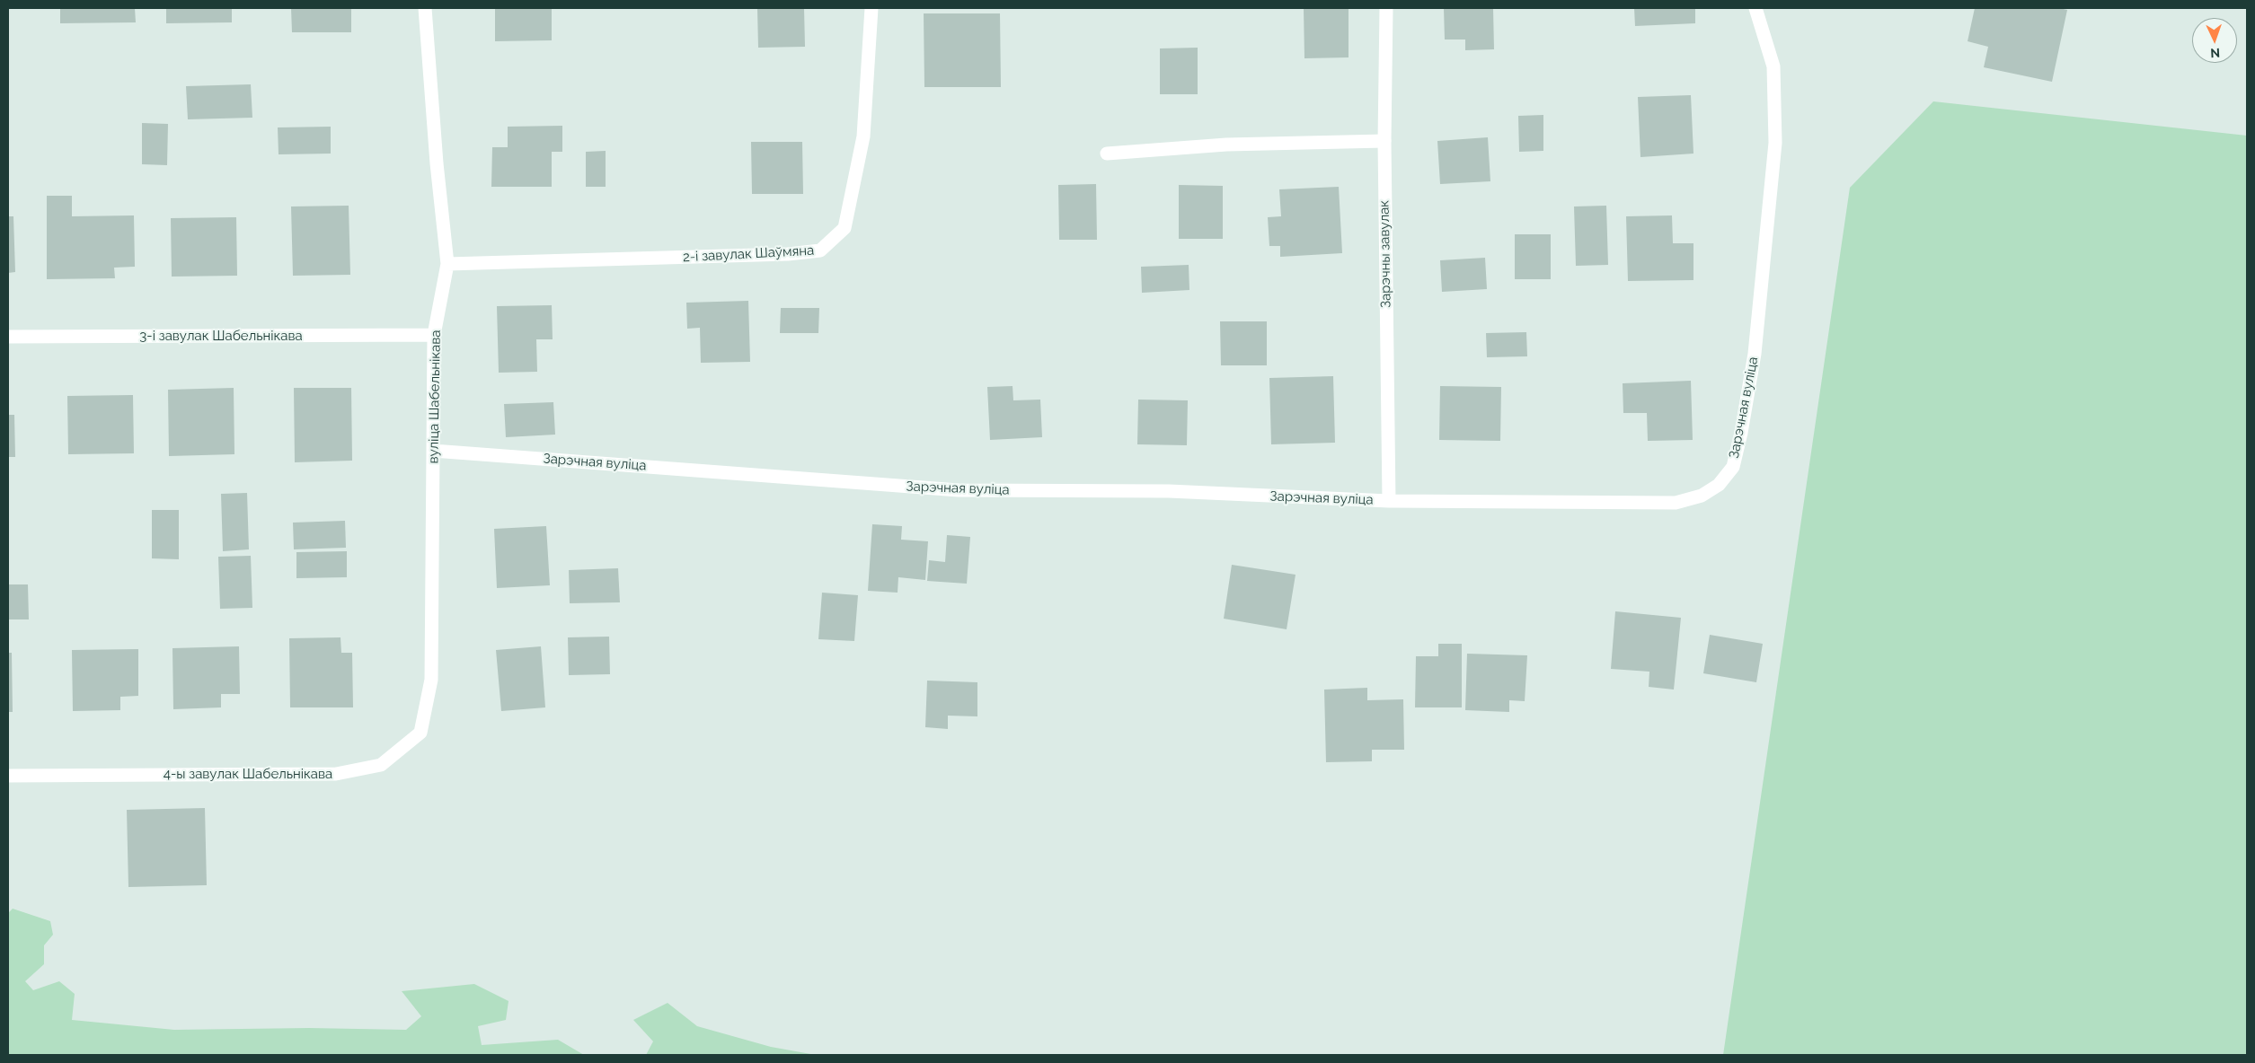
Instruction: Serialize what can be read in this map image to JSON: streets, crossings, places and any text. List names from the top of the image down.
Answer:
{
  "streets": {
    "street": [
      "2-і завулак Шаўмяна",
      "Зарэчны завулак",
      "3-і завулак Шабельнікава",
      "вуліца Шабельнікава",
      "Зарэчная вуліца",
      "4-ы завулак Шабельнікава"
    ]
  },
  "crossings": [
    ["2-і завулак Шаўмяна", "вуліца Шабельнікава"],
    ["Зарэчны завулак", "Зарэчная вуліца"],
    ["3-і завулак Шабельнікава", "вуліца Шабельнікава"],
    ["вуліца Шабельнікава", "Зарэчная вуліца"],
    ["вуліца Шабельнікава", "4-ы завулак Шабельнікава"]
  ],
  "north": "bottom"
}
